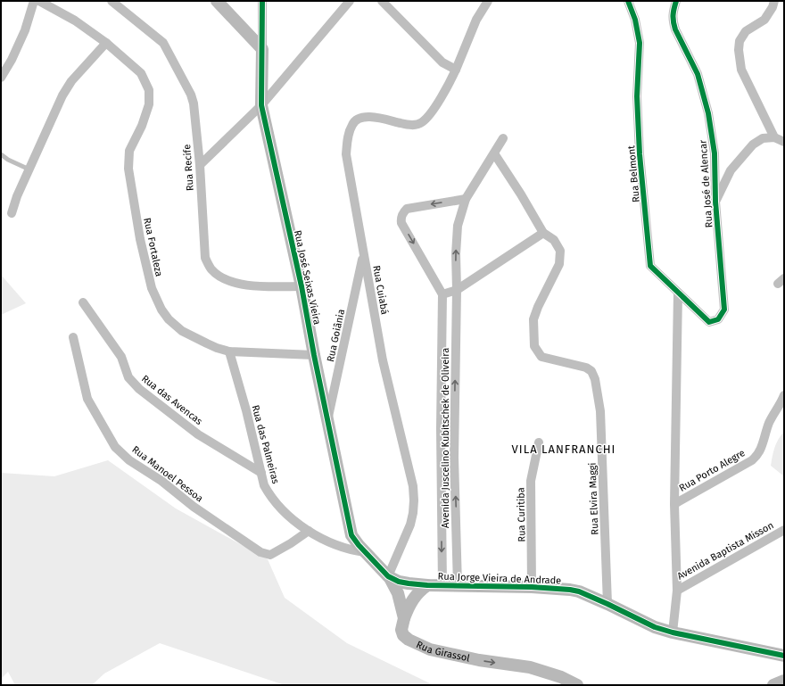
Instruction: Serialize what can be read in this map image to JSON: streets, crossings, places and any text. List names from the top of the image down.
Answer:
{
  "streets": {
    "street": [
      "Rua Recife",
      "Rua Belmont",
      "Rua José de Alencar",
      "Rua Fortaleza",
      "Rua José Seixas Vieira",
      "Rua Cuiabá",
      "Rua Goiânia",
      "Rua das Avencas",
      "Avenida Juscelino Kubitschek de Oliveira",
      "Rua das Palmeiras",
      "Rua Porto Alegre",
      "Rua Manoel Pessoa",
      "Rua Elvira Maggi",
      "Rua Curitiba",
      "Avenida Baptista Misson",
      "Rua Jorge Vieira de Andrade",
      "Rua Girassol"
    ]
  },
  "crossings": [
    ["Rua Recife", "Rua José Seixas Vieira"],
    ["Rua Belmont", "Rua José de Alencar"],
    ["Rua Fortaleza", "Rua José Seixas Vieira"],
    ["Rua Fortaleza", "Rua das Palmeiras"],
    ["Rua José Seixas Vieira", "Rua Goiânia"],
    ["Rua José Seixas Vieira", "Rua das Palmeiras"],
    ["Rua José Seixas Vieira", "Rua Jorge Vieira de Andrade"],
    ["Rua Cuiabá", "Rua Goiânia"],
    ["Rua Cuiabá", "Rua Jorge Vieira de Andrade"],
    ["Rua Cuiabá", "Rua Girassol"],
    ["Rua das Avencas", "Rua das Palmeiras"],
    ["Avenida Juscelino Kubitschek de Oliveira", "Rua Elvira Maggi"],
    ["Avenida Juscelino Kubitschek de Oliveira", "Rua Jorge Vieira de Andrade"],
    ["Rua das Palmeiras", "Rua Manoel Pessoa"],
    ["Rua das Palmeiras", "Rua Jorge Vieira de Andrade"],
    ["Rua Elvira Maggi", "Rua Jorge Vieira de Andrade"],
    ["Rua Curitiba", "Rua Jorge Vieira de Andrade"],
    ["Rua Jorge Vieira de Andrade", "Rua Girassol"]
  ],
  "one_way": ["Rua Girassol"],
  "districts": ["VILA LANFRANCHI"]
}
